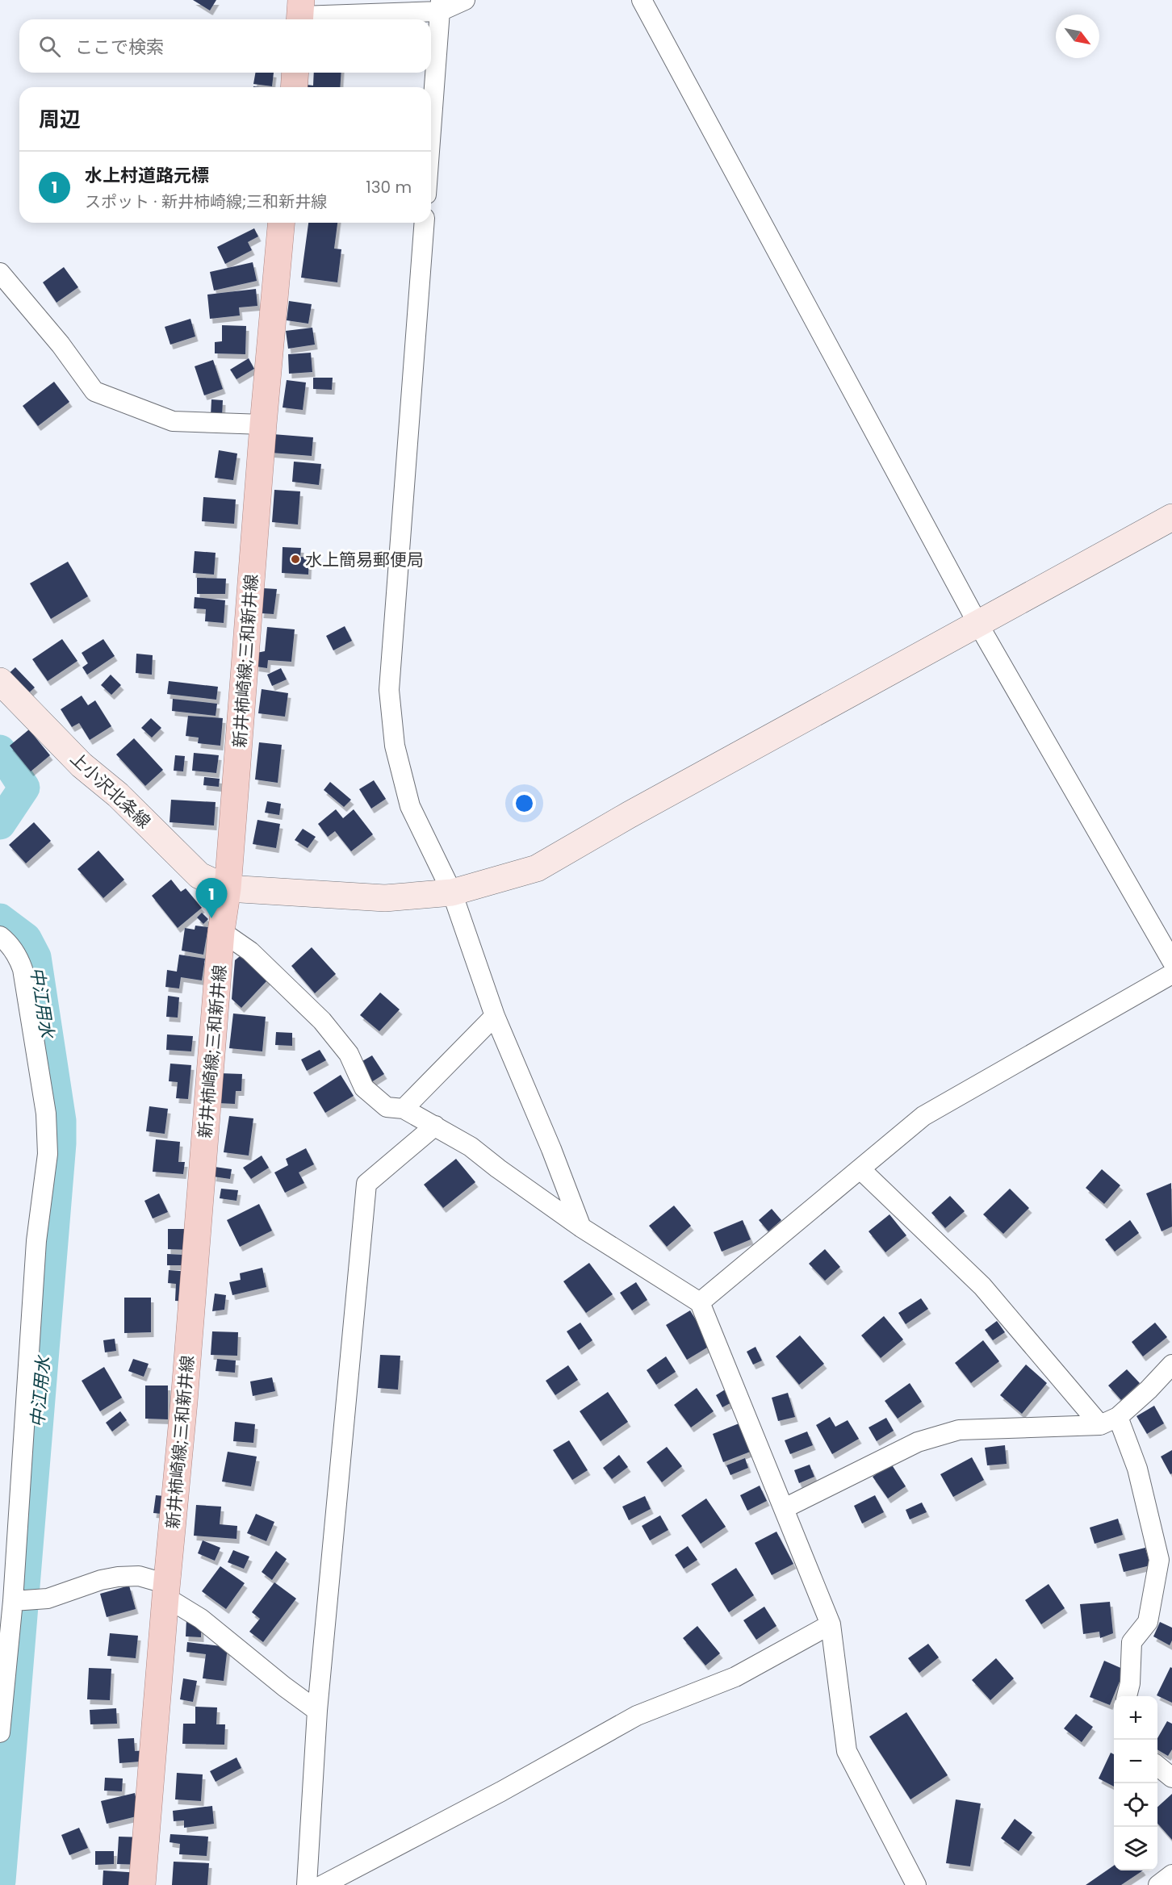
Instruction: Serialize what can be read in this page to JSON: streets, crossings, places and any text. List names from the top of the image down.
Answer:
{
  "streets": {
    "main road": ["新井柿崎線;三和新井線"],
    "street": ["上小沢北条線"]
  },
  "crossings": [
    ["新井柿崎線;三和新井線", "上小沢北条線"]
  ],
  "water": ["中江用水"],
  "places": ["水上簡易郵便局"],
  "north": "bottom right",
  "page": {
    "search": "ここで検索",
    "heading": "周辺",
    "list": [
      {
        "mark": "1",
        "name": "水上村道路元標",
        "note": "スポット · 新井柿崎線;三和新井線",
        "value": "130 m"
      }
    ],
    "pins": "1",
    "map_buttons": ["+", "−"]
  }
}
